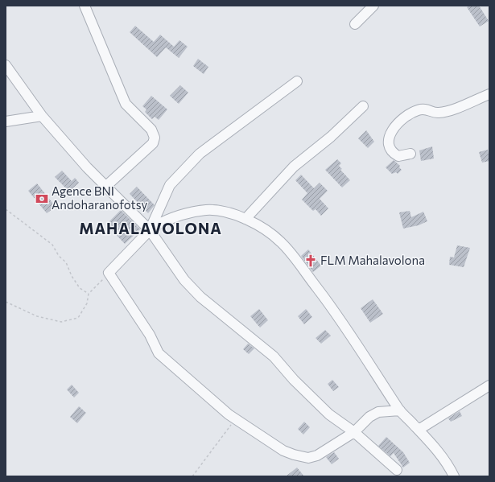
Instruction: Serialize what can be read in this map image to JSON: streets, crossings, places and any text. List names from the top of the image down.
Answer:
{
  "districts": ["MAHALAVOLONA"],
  "places": {
    "bank": ["Agence BNI Andoharanofotsy"],
    "church": ["FLM Mahalavolona"]
  }
}
